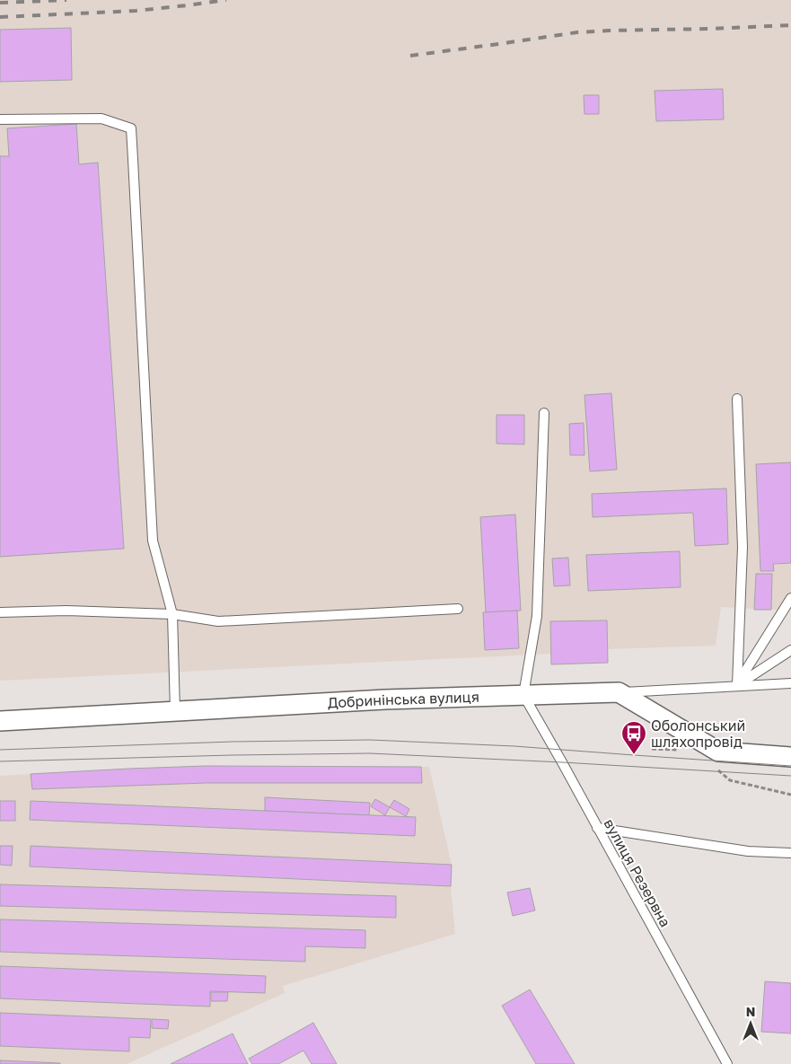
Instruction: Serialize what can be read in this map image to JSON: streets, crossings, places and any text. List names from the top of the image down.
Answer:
{
  "streets": {
    "street": ["Добринінська вулиця"],
    "lane": ["вулиця Резервна"]
  },
  "crossings": [
    ["Добринінська вулиця", "вулиця Резервна"]
  ],
  "places": {
    "bus stop": ["Оболонський шляхопровід"]
  },
  "north": "top"
}
